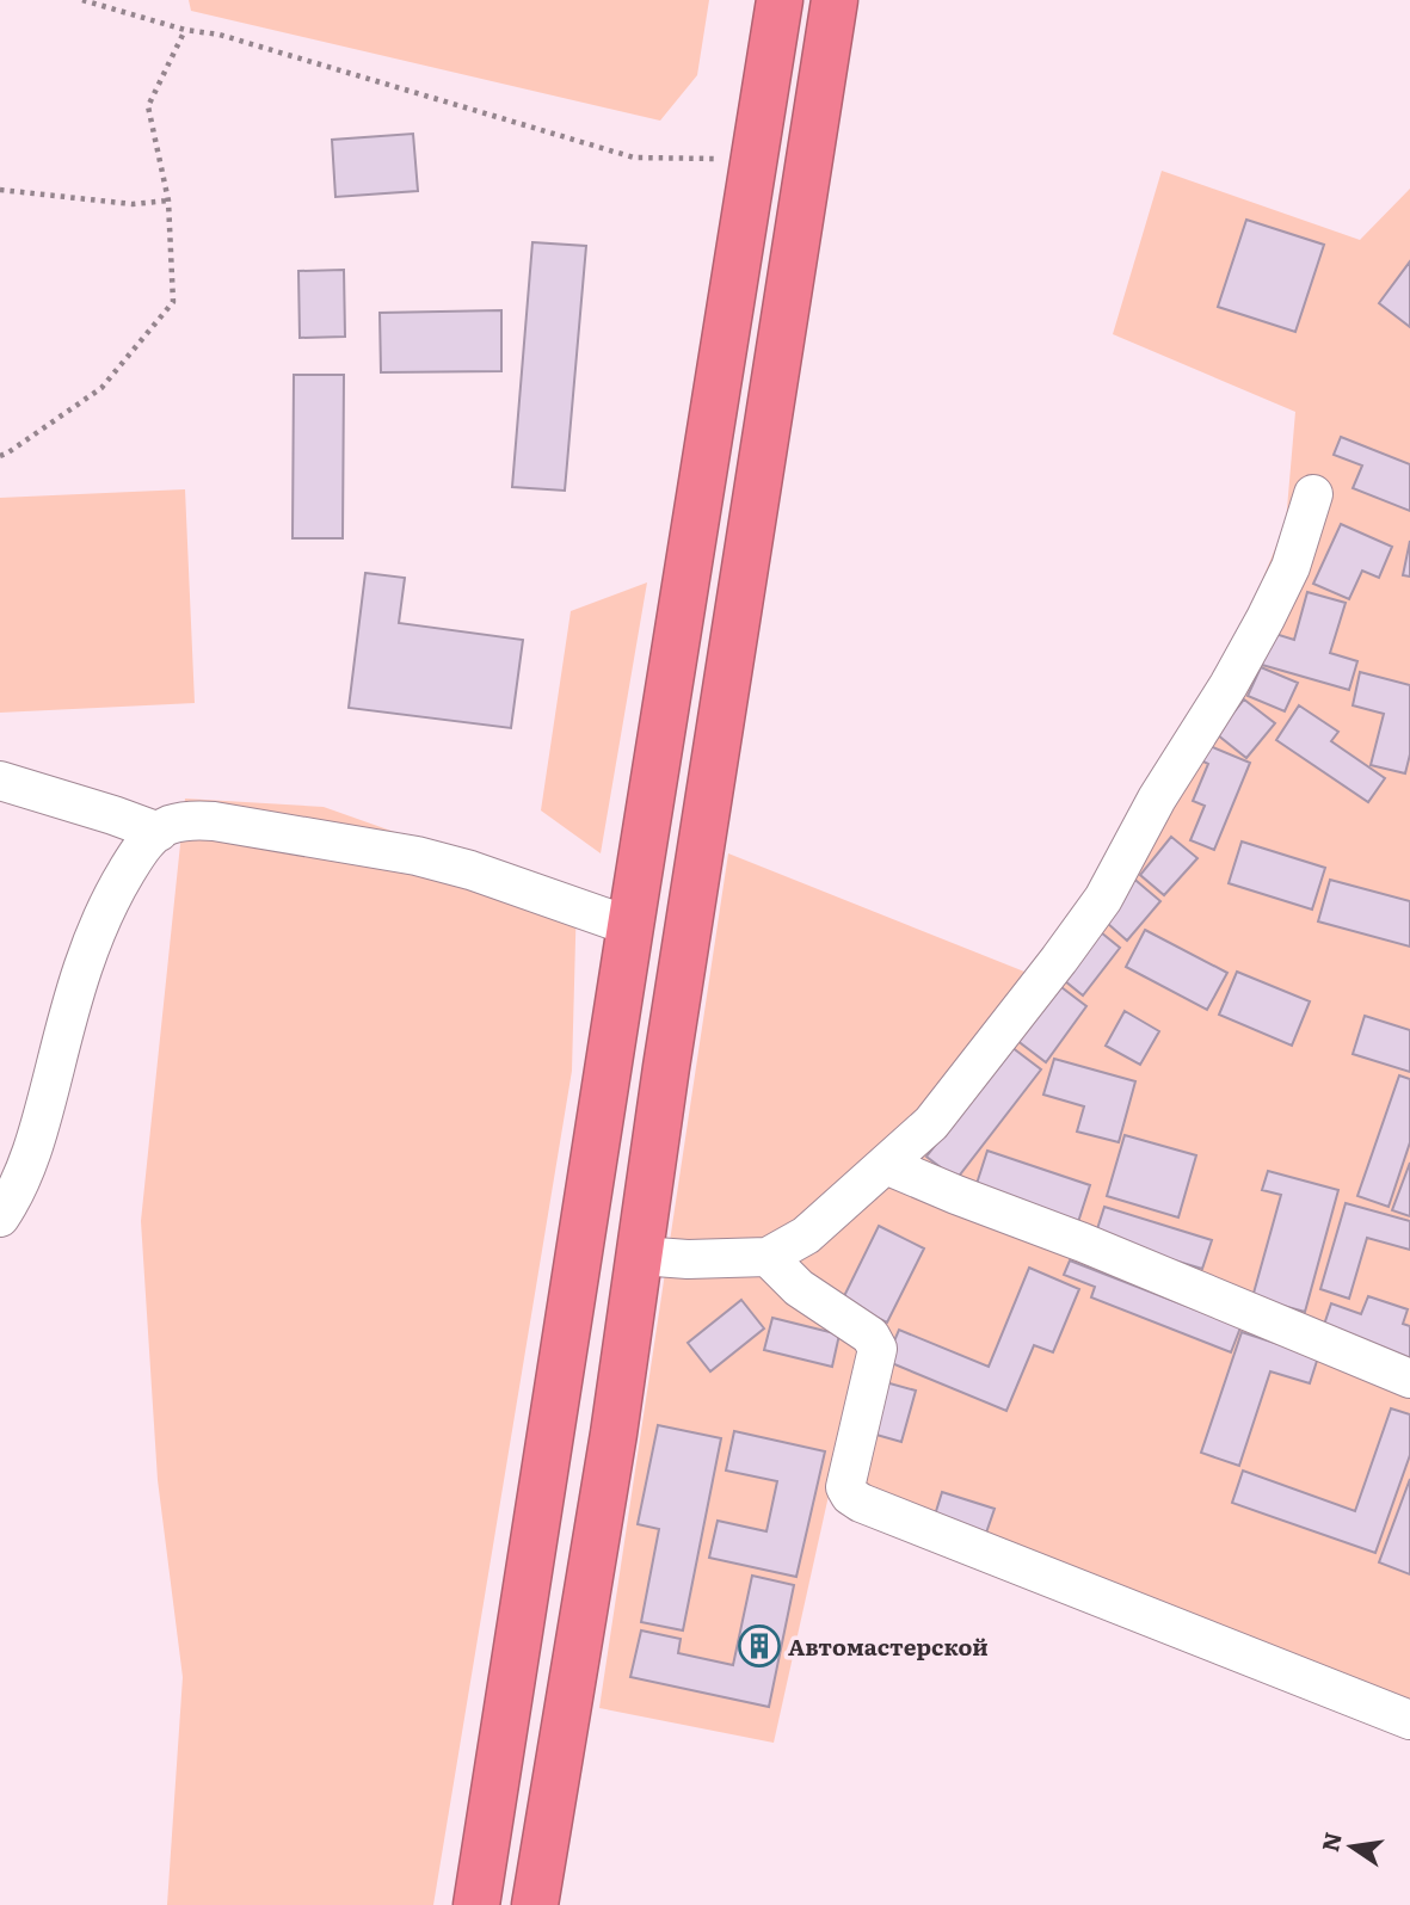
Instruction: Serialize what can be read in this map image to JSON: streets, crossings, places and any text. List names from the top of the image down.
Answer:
{
  "places": {
    "building": ["Автомастерской"]
  },
  "north": "left"
}
